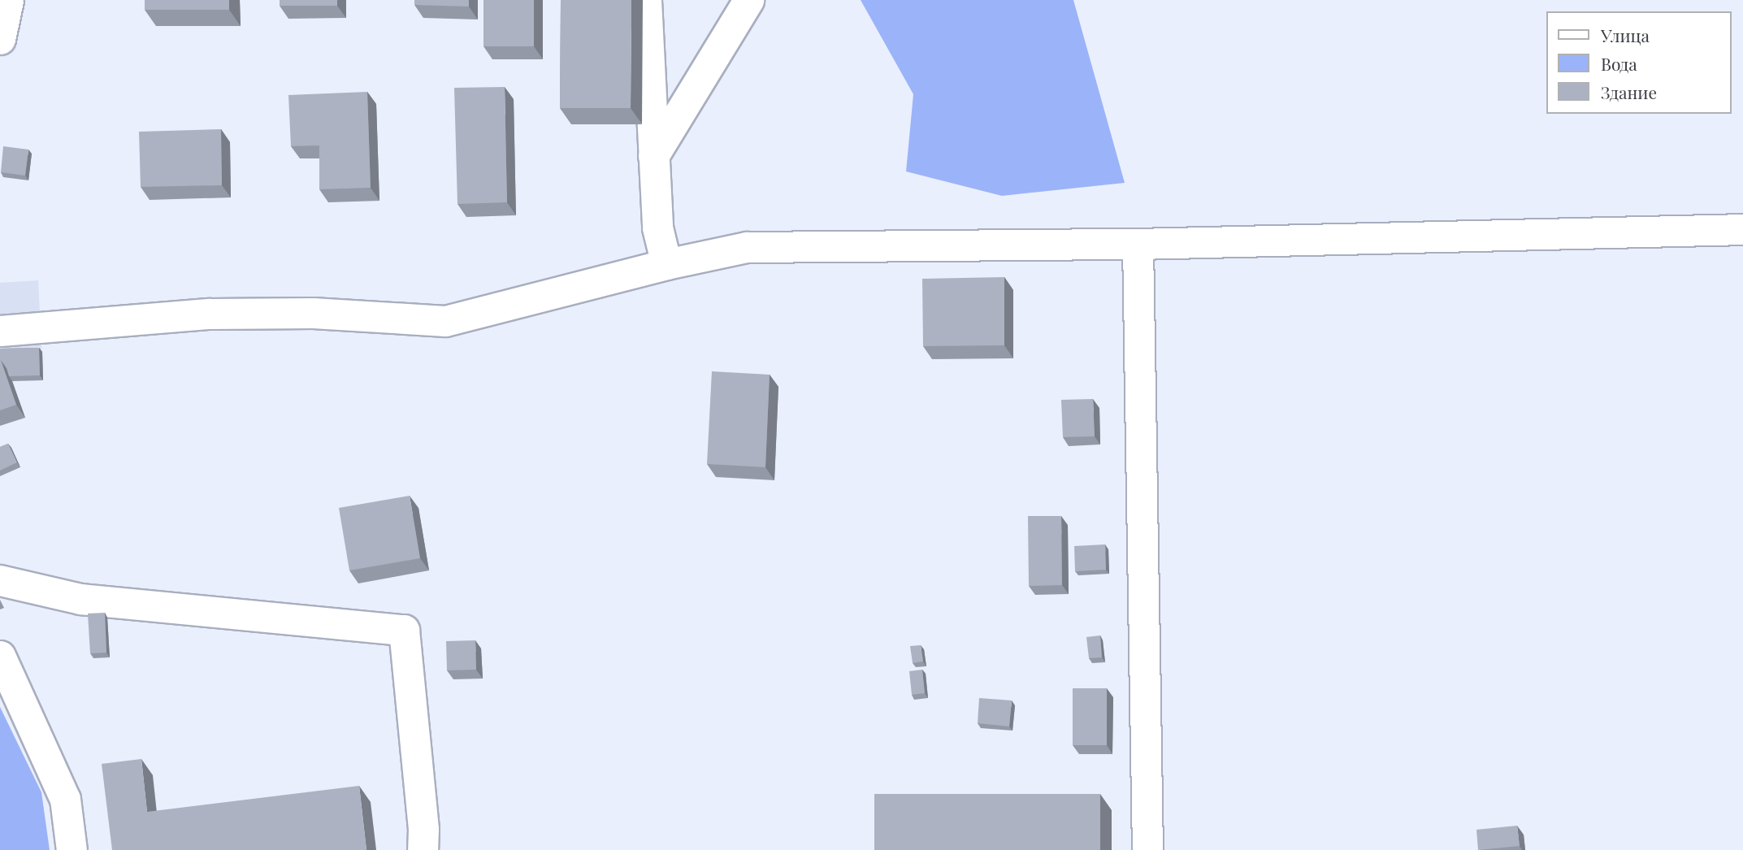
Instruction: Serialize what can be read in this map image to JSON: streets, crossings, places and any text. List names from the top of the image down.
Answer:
{
  "legend": ["Улица", "Вода", "Здание"]
}
